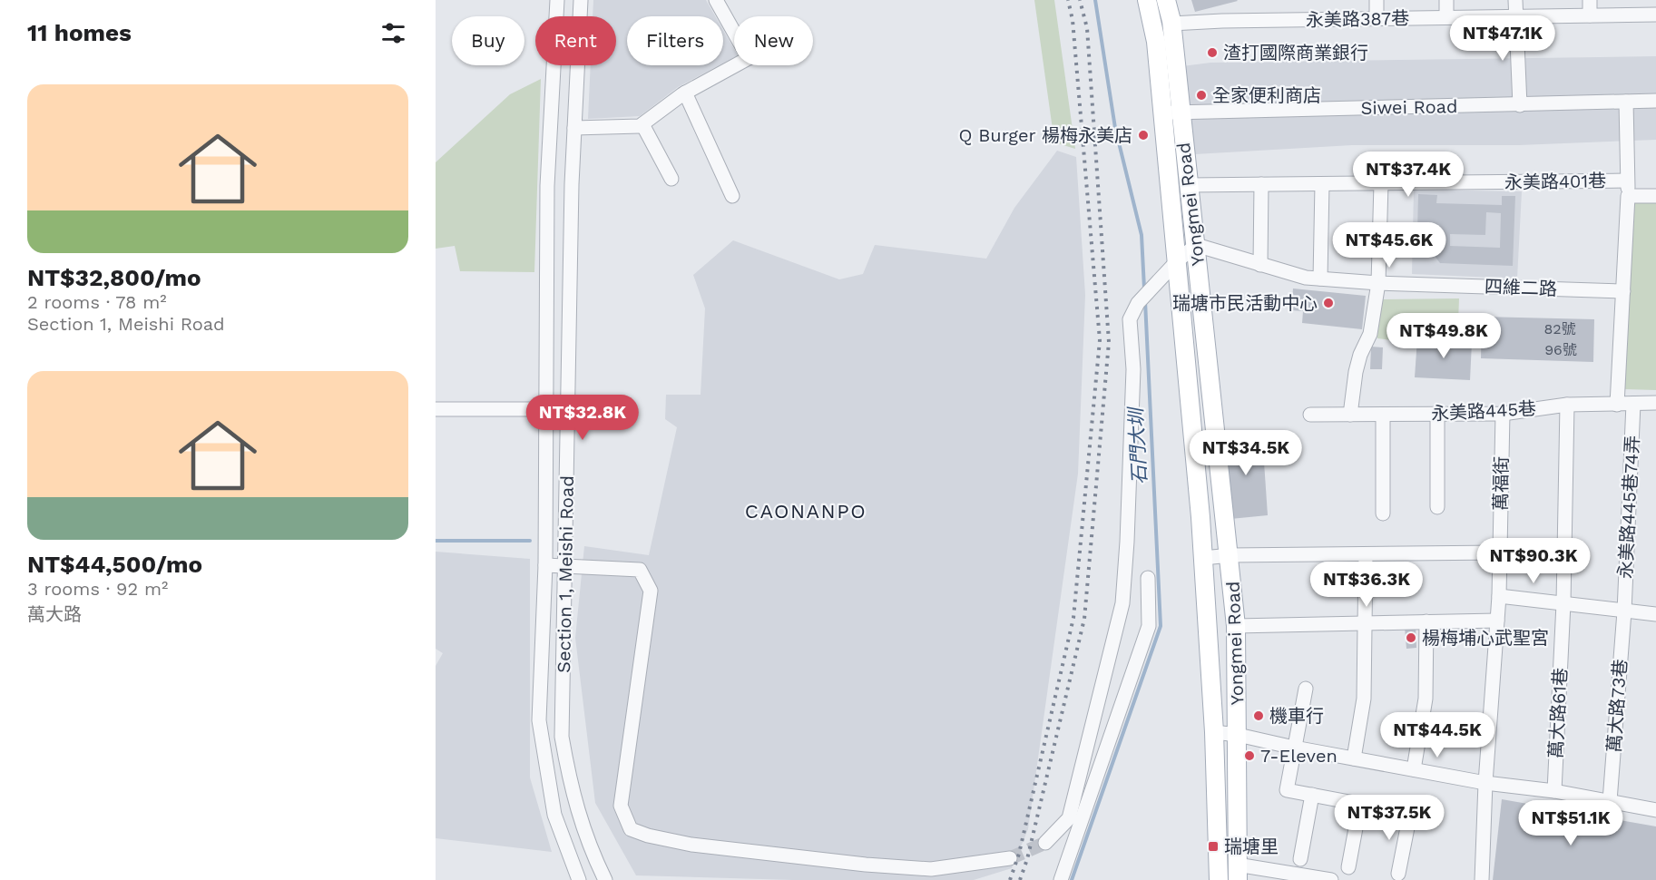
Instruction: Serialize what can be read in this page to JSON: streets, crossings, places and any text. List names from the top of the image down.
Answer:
{
  "streets": {
    "main road": ["Yongmei Road"],
    "street": [
      "永美路387巷",
      "Siwei Road",
      "永美路401巷",
      "四維二路",
      "永美路445巷",
      "萬福街",
      "永美路445巷74弄",
      "Section 1, Meishi Road",
      "萬大路73巷",
      "萬大路61巷"
    ]
  },
  "crossings": [
    ["永美路387巷", "Yongmei Road"],
    ["Siwei Road", "Yongmei Road"],
    ["永美路401巷", "Yongmei Road"],
    ["Yongmei Road", "四維二路"],
    ["永美路445巷", "萬福街"],
    ["永美路445巷", "永美路445巷74弄"],
    ["永美路445巷", "萬大路61巷"],
    ["永美路445巷74弄", "萬大路73巷"]
  ],
  "districts": ["CAONANPO"],
  "water": ["石門大圳"],
  "places": {
    "other": [
      "渣打國際商業銀行",
      "全家便利商店",
      "Q Burger 楊梅永美店",
      "瑞塘市民活動中心",
      "楊梅埔心武聖宮",
      "機車行",
      "7-Eleven"
    ],
    "transit": ["瑞塘里"]
  },
  "house_numbers": ["82號", "96號"],
  "page": {
    "heading": "11 homes",
    "price": [
      "NT$47.1K",
      "NT$37.4K",
      "NT$45.6K",
      "NT$49.8K",
      "NT$32.8K",
      "NT$34.5K",
      "NT$90.3K",
      "NT$36.3K",
      "NT$44.5K",
      "NT$37.5K",
      "NT$51.1K"
    ],
    "chip": [
      "Buy",
      "Rent",
      "Filters",
      "New"
    ],
    "list": [
      {
        "name": "NT$32,800/mo",
        "note": "2 rooms · 78 m² · Section 1, Meishi Road"
      },
      {
        "name": "NT$44,500/mo",
        "note": "3 rooms · 92 m² · 萬大路"
      }
    ]
  }
}
